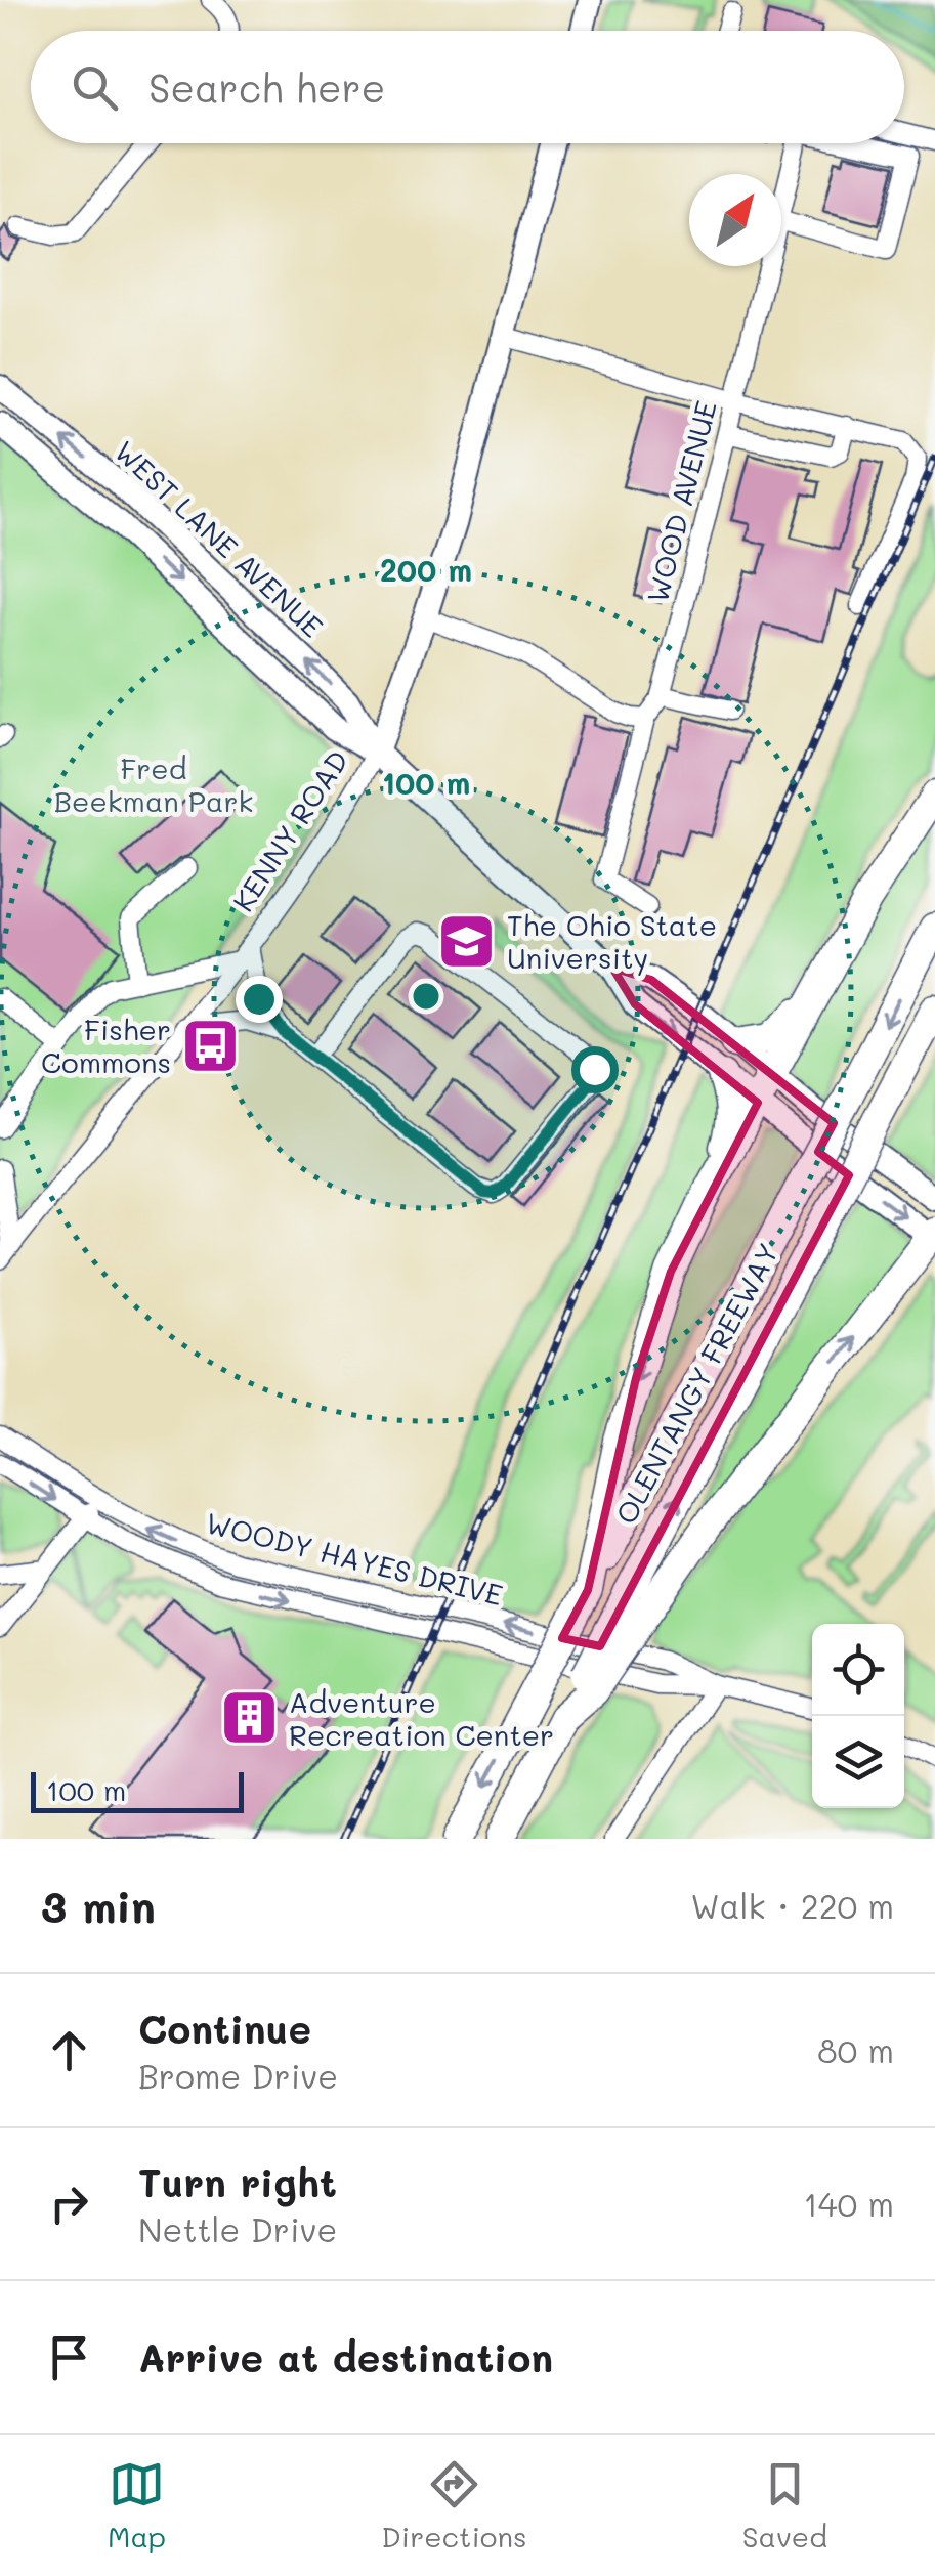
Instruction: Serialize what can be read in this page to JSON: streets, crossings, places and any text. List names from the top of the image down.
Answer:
{
  "streets": {
    "highway": ["OLENTANGY FREEWAY"],
    "main road": ["WEST LANE AVENUE", "KENNY ROAD"],
    "street": ["WOOD AVENUE", "WOODY HAYES DRIVE"]
  },
  "crossings": [
    ["WEST LANE AVENUE", "KENNY ROAD"]
  ],
  "parks": ["Fred Beekman Park"],
  "places": {
    "school or university": ["The Ohio State University"],
    "bus stop": ["Fisher Commons"],
    "building": ["Adventure Recreation Center"]
  },
  "scale_bar": "100 m",
  "north": "top right",
  "page": {
    "search": "Search here",
    "scale": "100 m",
    "heading": ["3 min", "Walk · 220 m"],
    "list": [
      ["Continue", "Brome Drive", "80 m"],
      ["Turn right", "Nettle Drive", "140 m"],
      "Arrive at destination"
    ],
    "nav": ["Map", "Directions", "Saved"]
  },
  "rings": ["200 m", "100 m"]
}
